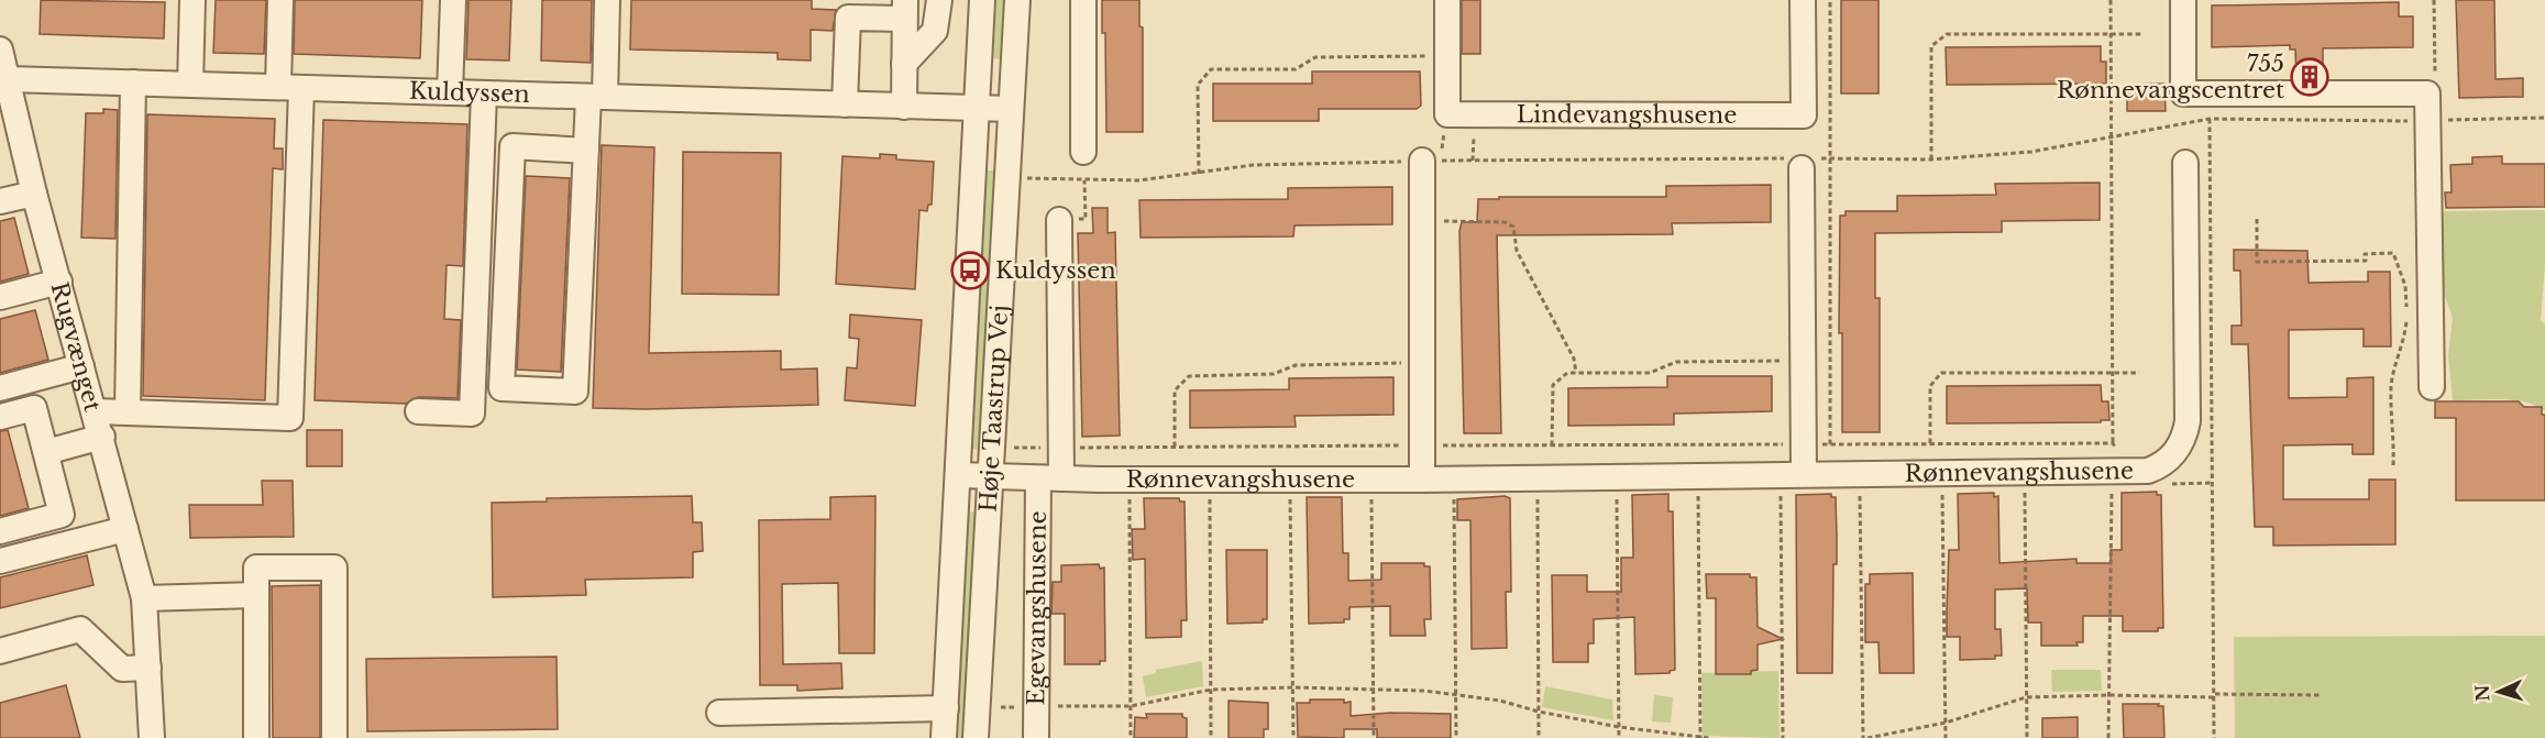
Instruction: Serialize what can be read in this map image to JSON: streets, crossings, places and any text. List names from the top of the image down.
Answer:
{
  "streets": {
    "street": [
      "Kuldyssen",
      "Lindevangshusene",
      "Rugvænget",
      "Høje Taastrup Vej",
      "Rønnevangshusene",
      "Egevangshusene"
    ]
  },
  "crossings": [
    ["Kuldyssen", "Rugvænget"],
    ["Kuldyssen", "Høje Taastrup Vej"],
    ["Høje Taastrup Vej", "Rønnevangshusene"],
    ["Rønnevangshusene", "Egevangshusene"]
  ],
  "places": {
    "building": ["755 Rønnevangscentret"],
    "bus stop": ["Kuldyssen"]
  },
  "north": "left"
}
